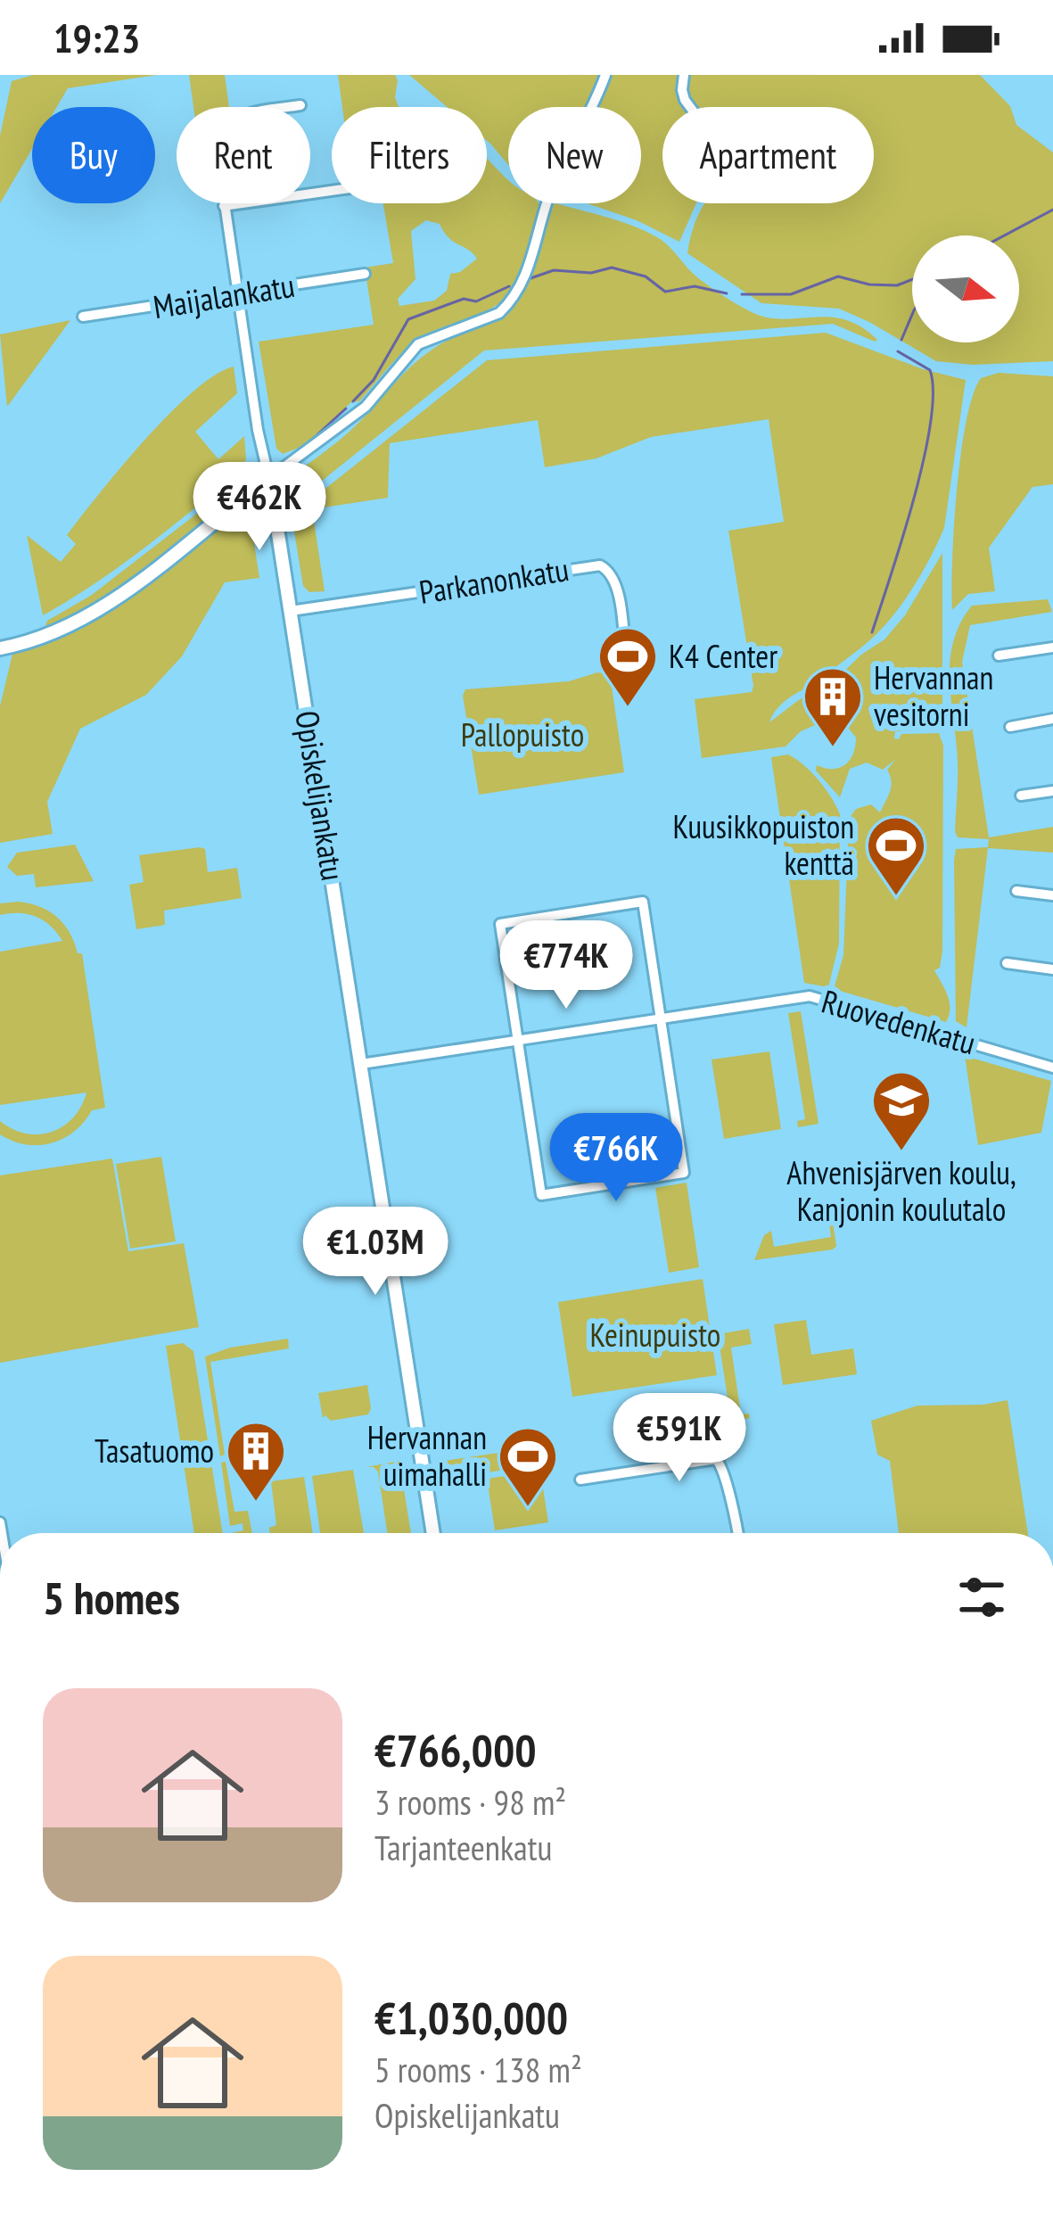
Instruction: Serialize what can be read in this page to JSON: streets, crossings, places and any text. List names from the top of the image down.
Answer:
{
  "streets": {
    "main road": ["Opiskelijankatu"],
    "street": ["Maijalankatu", "Parkanonkatu", "Ruovedenkatu"]
  },
  "crossings": [
    ["Maijalankatu", "Opiskelijankatu"],
    ["Parkanonkatu", "Opiskelijankatu"],
    ["Opiskelijankatu", "Ruovedenkatu"]
  ],
  "parks": ["Pallopuisto", "Keinupuisto"],
  "places": {
    "sports": ["K4 Center", "Kuusikkopuiston kenttä", "Hervannan uimahalli"],
    "building": ["Hervannan vesitorni", "Tasatuomo"],
    "school or university": ["Ahvenisjärven koulu, Kanjonin koulutalo"]
  },
  "north": "right",
  "page": {
    "status": "19:23",
    "chip": [
      "Buy",
      "Rent",
      "Filters",
      "New",
      "Apartment"
    ],
    "price": [
      "€462K",
      "€774K",
      "€766K",
      "€1.03M",
      "€591K"
    ],
    "heading": "5 homes",
    "list": [
      {
        "name": "€766,000",
        "note": "3 rooms · 98 m² · Tarjanteenkatu"
      },
      {
        "name": "€1,030,000",
        "note": "5 rooms · 138 m² · Opiskelijankatu"
      }
    ]
  }
}
